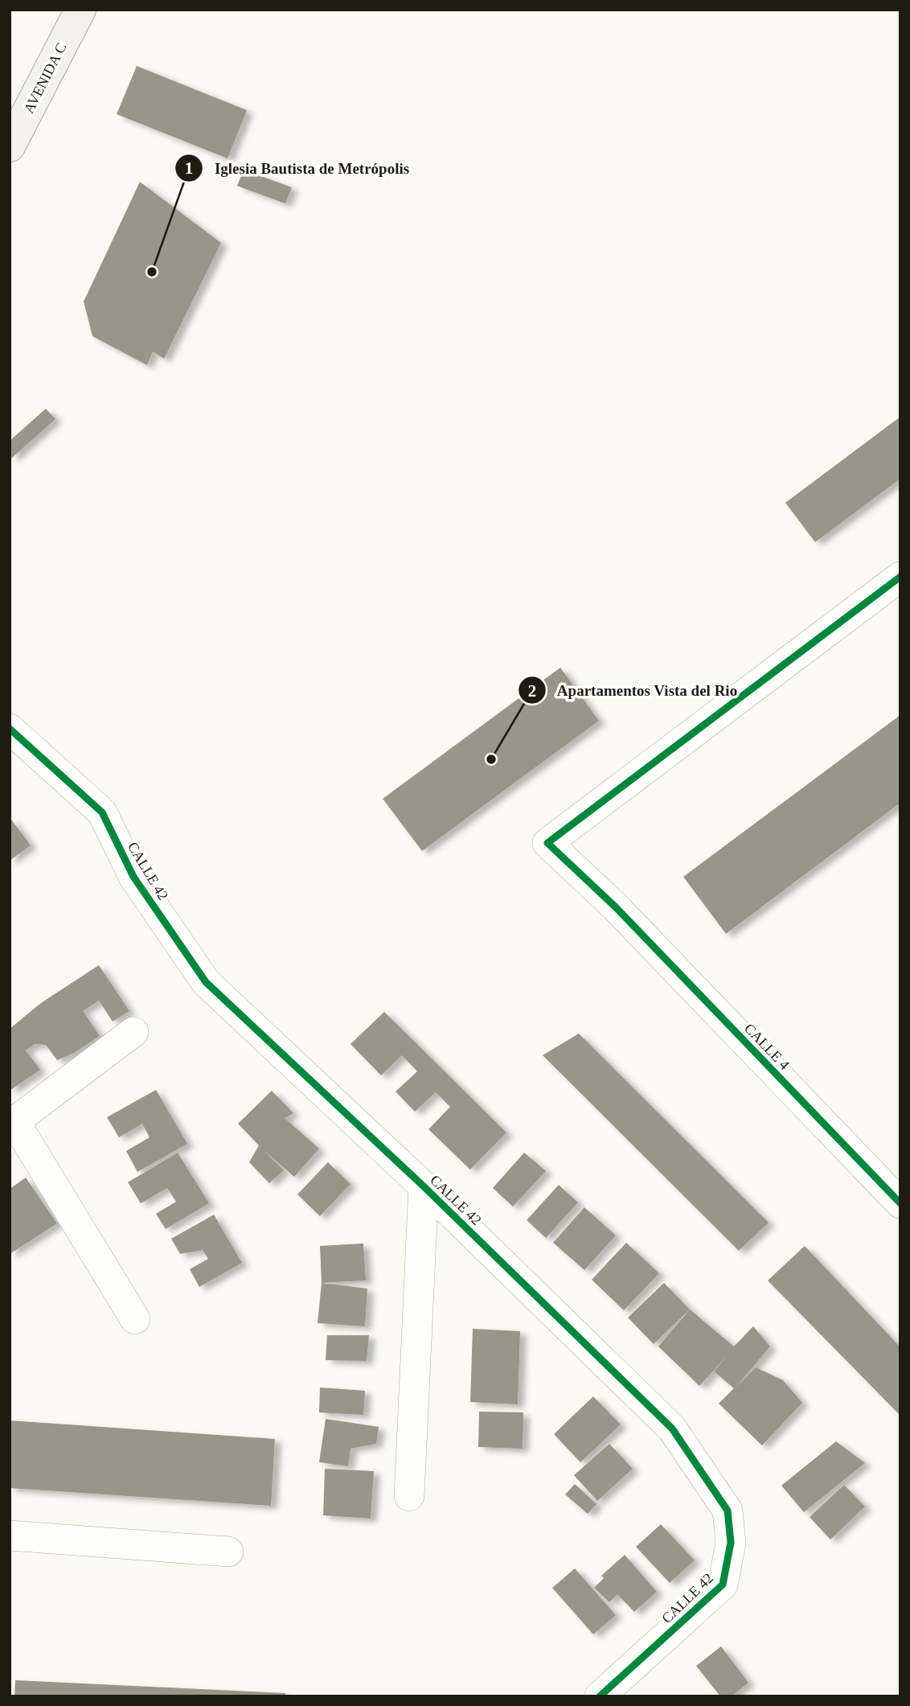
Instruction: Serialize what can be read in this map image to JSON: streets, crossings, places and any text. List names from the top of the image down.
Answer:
{
  "streets": {
    "street": ["AVENIDA C", "CALLE 42", "CALLE 4"]
  },
  "places": ["Iglesia Bautista de Metrópolis", "Apartamentos Vista del Rio"]
}
